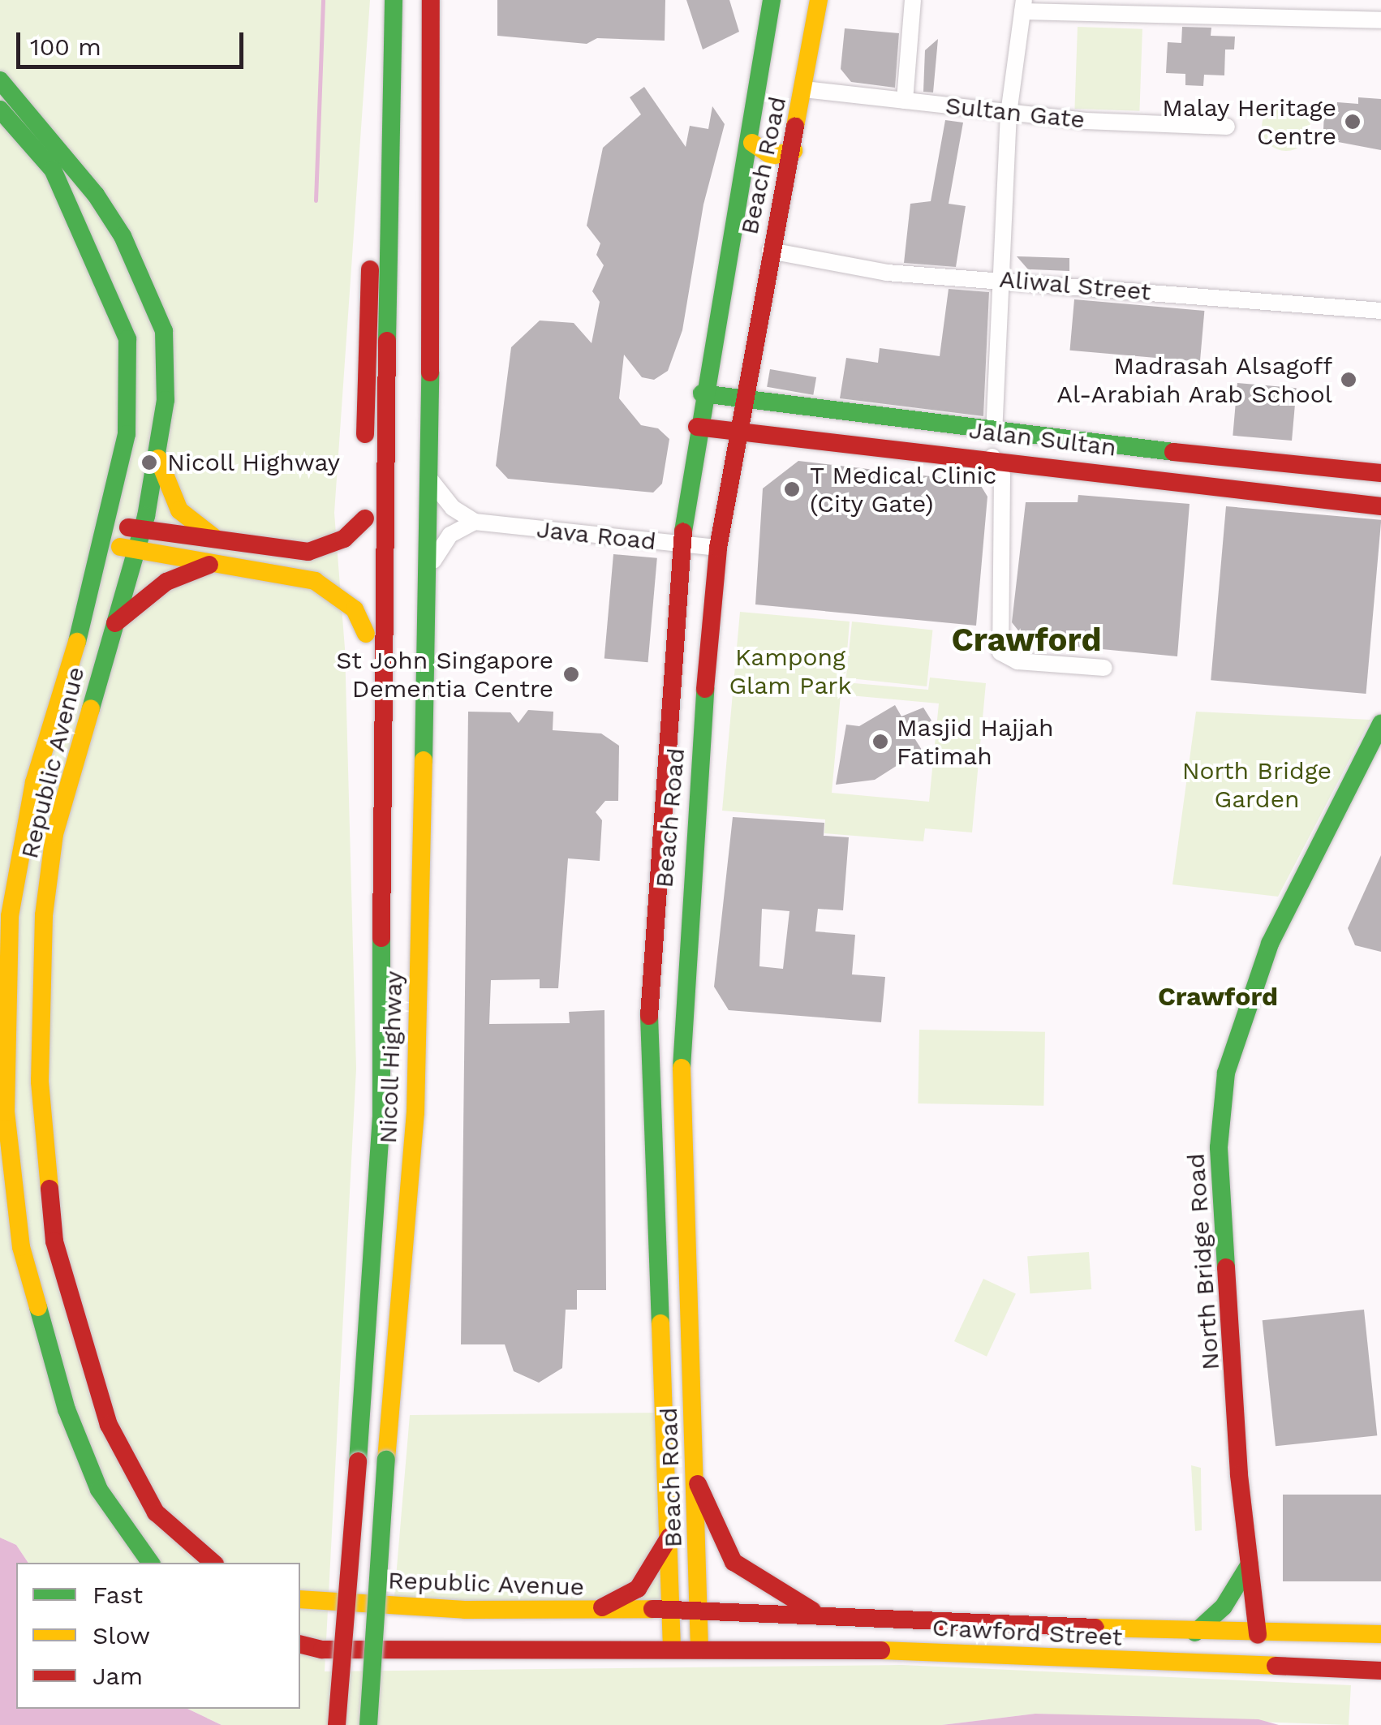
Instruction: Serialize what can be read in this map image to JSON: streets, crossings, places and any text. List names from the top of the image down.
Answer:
{
  "streets": {
    "main road": [
      "Beach Road",
      "Jalan Sultan",
      "Republic Avenue",
      "Nicoll Highway",
      "North Bridge Road",
      "Crawford Street"
    ],
    "street": ["Sultan Gate", "Aliwal Street", "Java Road"]
  },
  "crossings": [
    ["Sultan Gate", "Beach Road"],
    ["Beach Road", "Aliwal Street"],
    ["Beach Road", "Jalan Sultan"],
    ["Beach Road", "Java Road"],
    ["Beach Road", "Republic Avenue"],
    ["Beach Road", "Crawford Street"],
    ["Republic Avenue", "Crawford Street"],
    ["North Bridge Road", "Crawford Street"]
  ],
  "districts": ["Crawford", "Crawford"],
  "parks": ["Kampong Glam Park", "North Bridge Garden"],
  "places": [
    "Malay Heritage Centre",
    "Madrasah Alsagoff Al-Arabiah Arab School",
    "Nicoll Highway",
    "T Medical Clinic (City Gate)",
    "St John Singapore Dementia Centre",
    "Masjid Hajjah Fatimah"
  ],
  "legend": ["Fast", "Slow", "Jam"],
  "scale_bar": "100 m"
}
